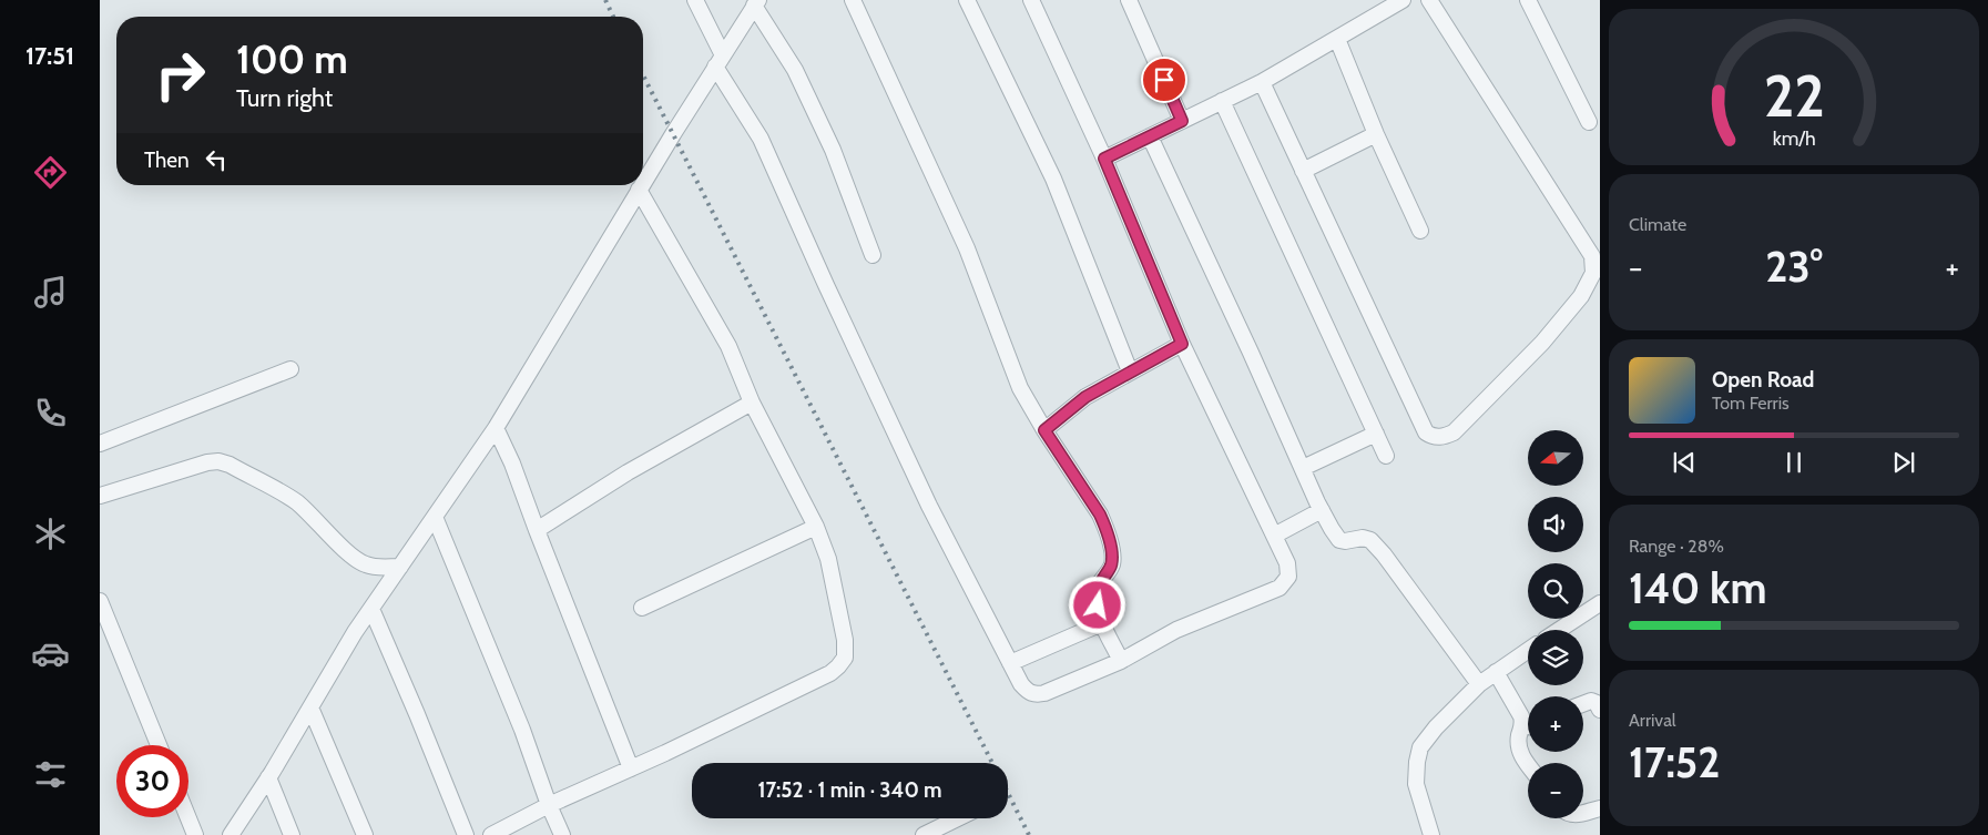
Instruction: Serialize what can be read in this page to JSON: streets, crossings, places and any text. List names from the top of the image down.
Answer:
{
  "north": "left",
  "page": {
    "tabs": "17:51",
    "turn": ["100 m", "Turn right"],
    "then": "Then",
    "tile": [
      "Climate",
      ["Range · 28%", "140 km"],
      ["Arrival", "17:52"]
    ],
    "heat": ["−", "23°", "+"],
    "song": ["Open Road", "Tom Ferris"],
    "map_buttons": ["+", "−"],
    "limit": "30",
    "trip": "17:52 · 1 min · 340 m",
    "gauge": ["22", "km/h"]
  }
}
